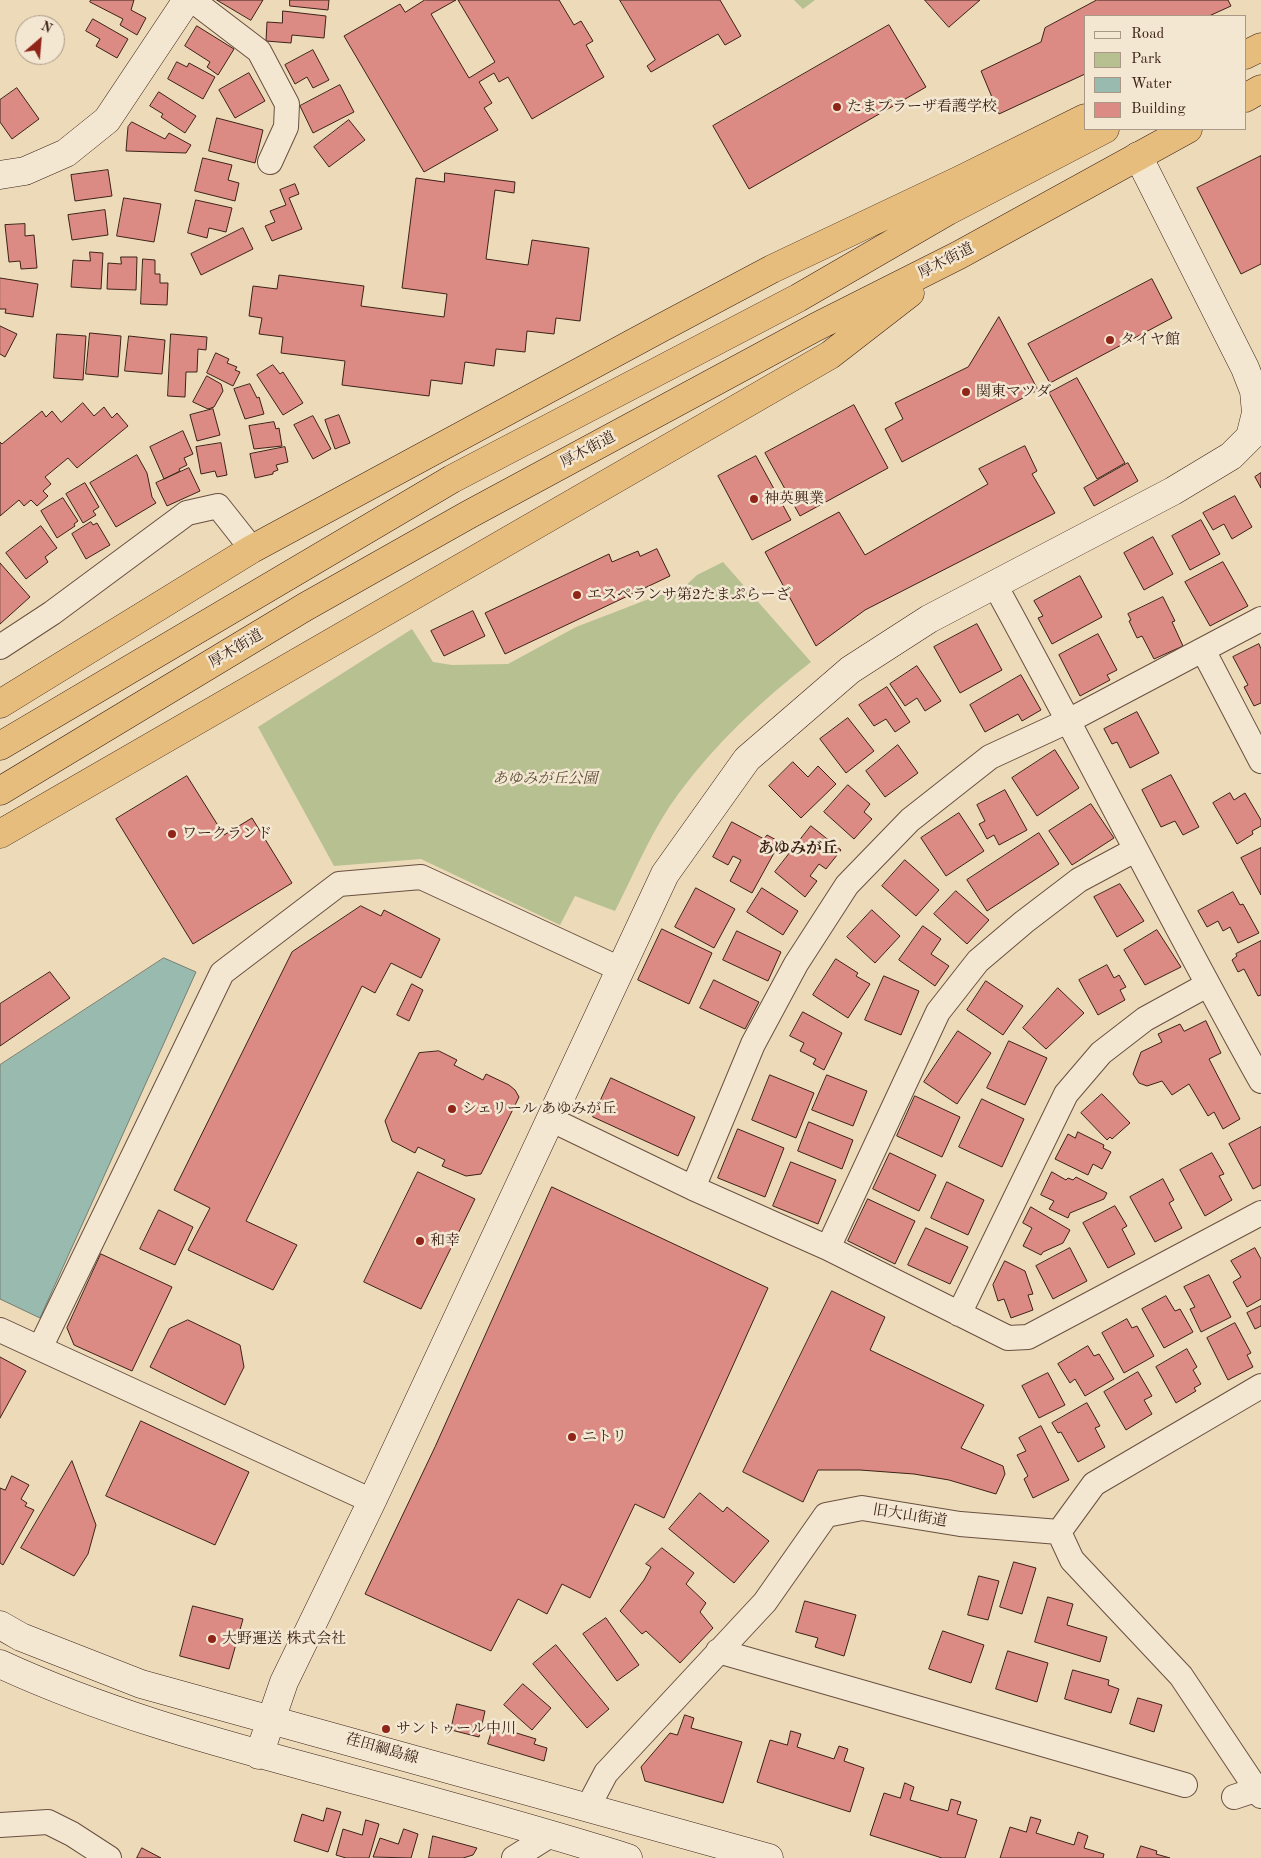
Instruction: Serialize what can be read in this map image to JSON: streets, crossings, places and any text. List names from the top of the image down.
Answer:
{
  "streets": {
    "highway": ["厚木街道"],
    "street": ["旧大山街道", "荏田綱島線"]
  },
  "crossings": [
    ["旧大山街道", "荏田綱島線"]
  ],
  "districts": ["あゆみが丘"],
  "parks": ["あゆみが丘公園"],
  "places": [
    "たまプラーザ看護学校",
    "タイヤ館",
    "関東マツダ",
    "神英興業",
    "エスペランサ第2たまぷらーざ",
    "ワークランド",
    "シェリール あゆみが丘",
    "和幸",
    "ニトリ",
    "大野運送 株式会社",
    "サントゥール中川"
  ],
  "legend": [
    "Road",
    "Park",
    "Water",
    "Building"
  ],
  "north": "top right"
}
